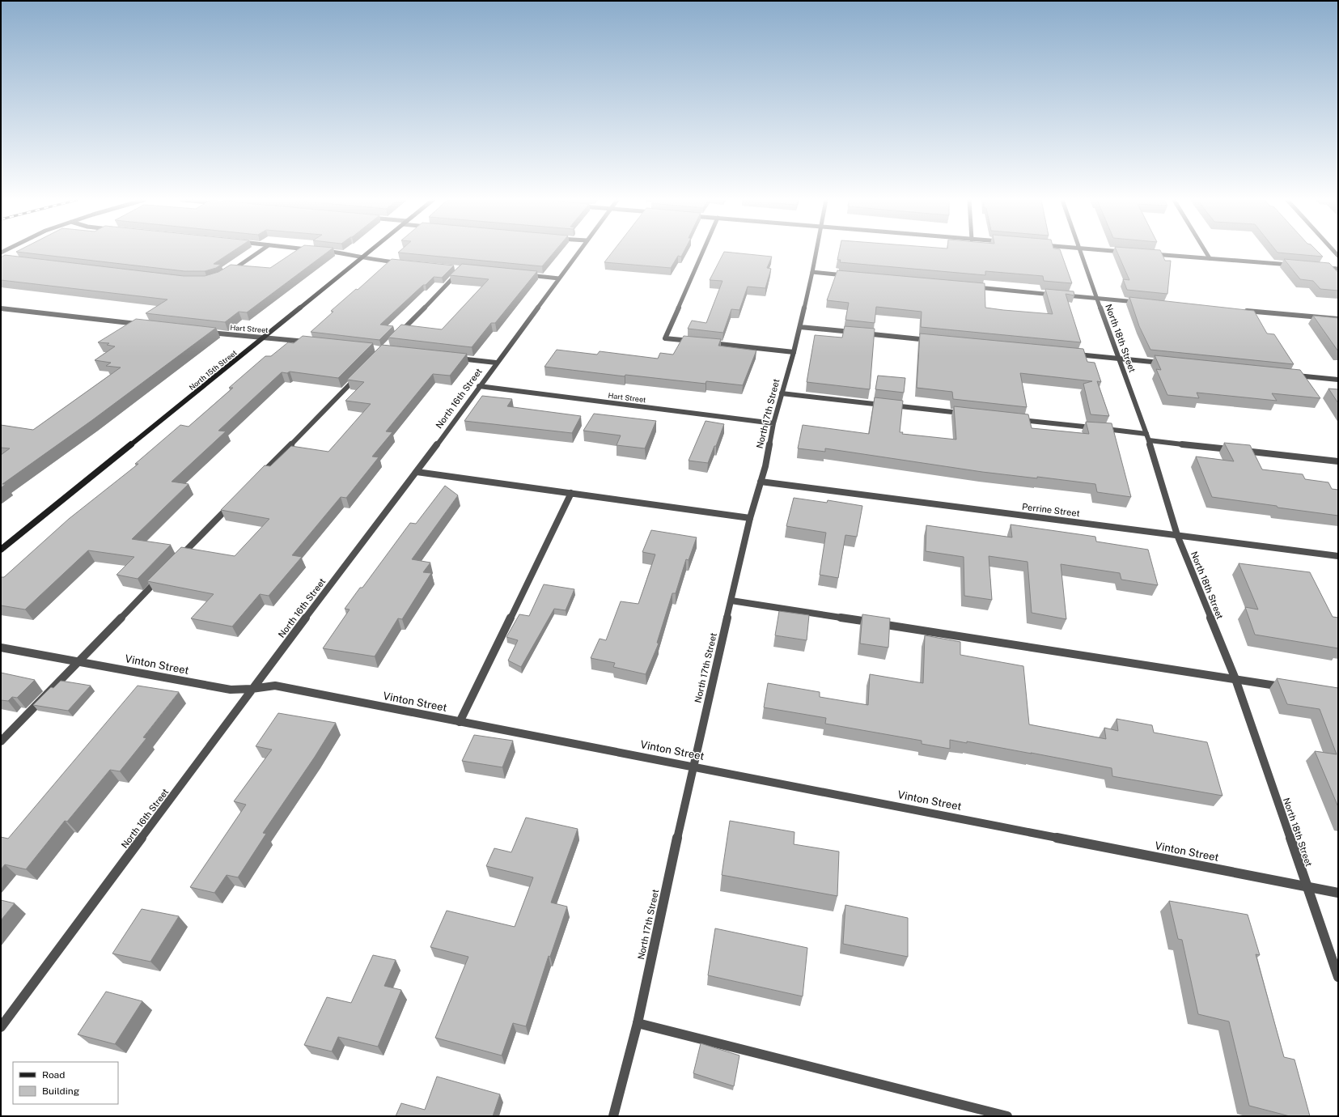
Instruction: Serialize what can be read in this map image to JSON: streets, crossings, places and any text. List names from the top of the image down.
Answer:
{
  "streets": {
    "main road": ["North 15th Street"],
    "street": [
      "Hart Street",
      "North 18th Street",
      "North 16th Street",
      "North 17th Street",
      "Perrine Street",
      "Vinton Street"
    ]
  },
  "crossings": [
    ["Hart Street", "North 15th Street"],
    ["Hart Street", "North 16th Street"],
    ["Hart Street", "North 17th Street"],
    ["North 18th Street", "Perrine Street"],
    ["North 18th Street", "Vinton Street"],
    ["North 16th Street", "Vinton Street"],
    ["North 17th Street", "Perrine Street"],
    ["North 17th Street", "Vinton Street"]
  ],
  "legend": ["Road", "Building"]
}
